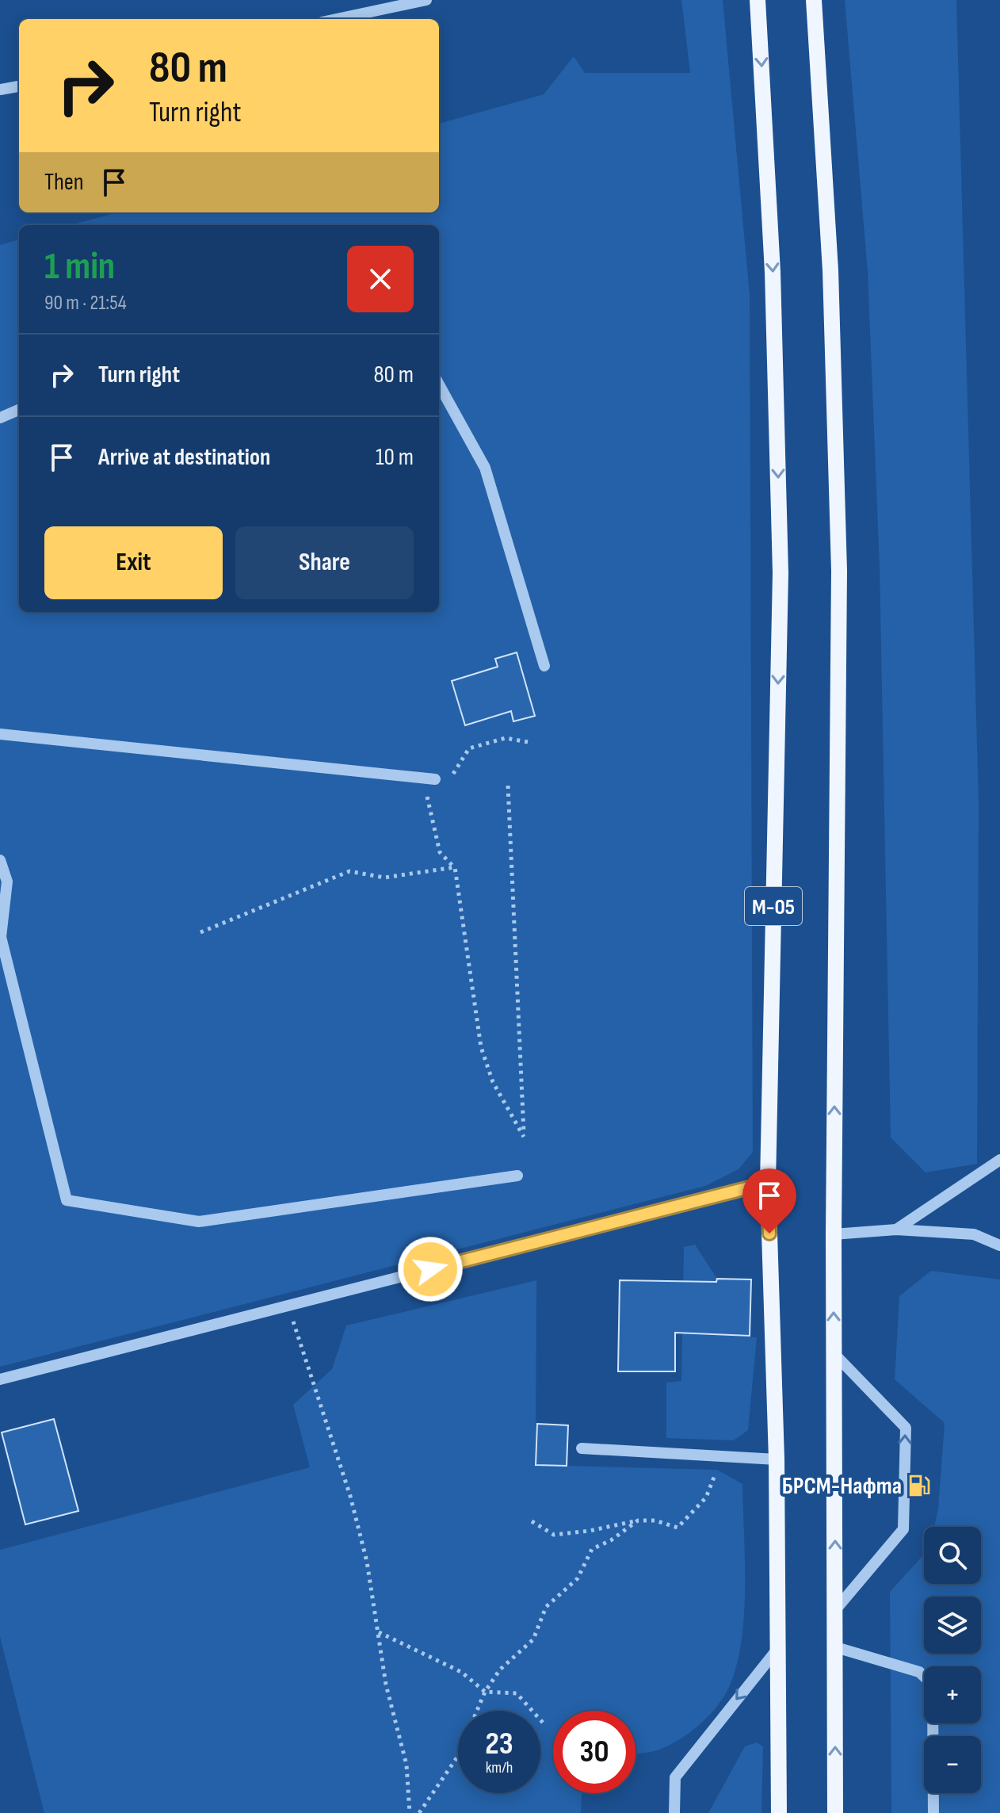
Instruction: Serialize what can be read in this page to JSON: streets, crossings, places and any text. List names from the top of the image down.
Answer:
{
  "streets": {
    "main road": ["М-05"]
  },
  "places": {
    "fuel station": ["БРСМ-Нафта"]
  },
  "page": {
    "turn": ["80 m", "Turn right"],
    "then": "Then",
    "heading": ["1 min", "90 m · 21:54"],
    "list": [
      {
        "name": "Turn right",
        "value": "80 m"
      },
      {
        "name": "Arrive at destination",
        "value": "10 m"
      }
    ],
    "buttons": ["Exit", "Share"],
    "map_buttons": ["+", "−"],
    "speed": "23 km/h",
    "limit": "30"
  }
}
